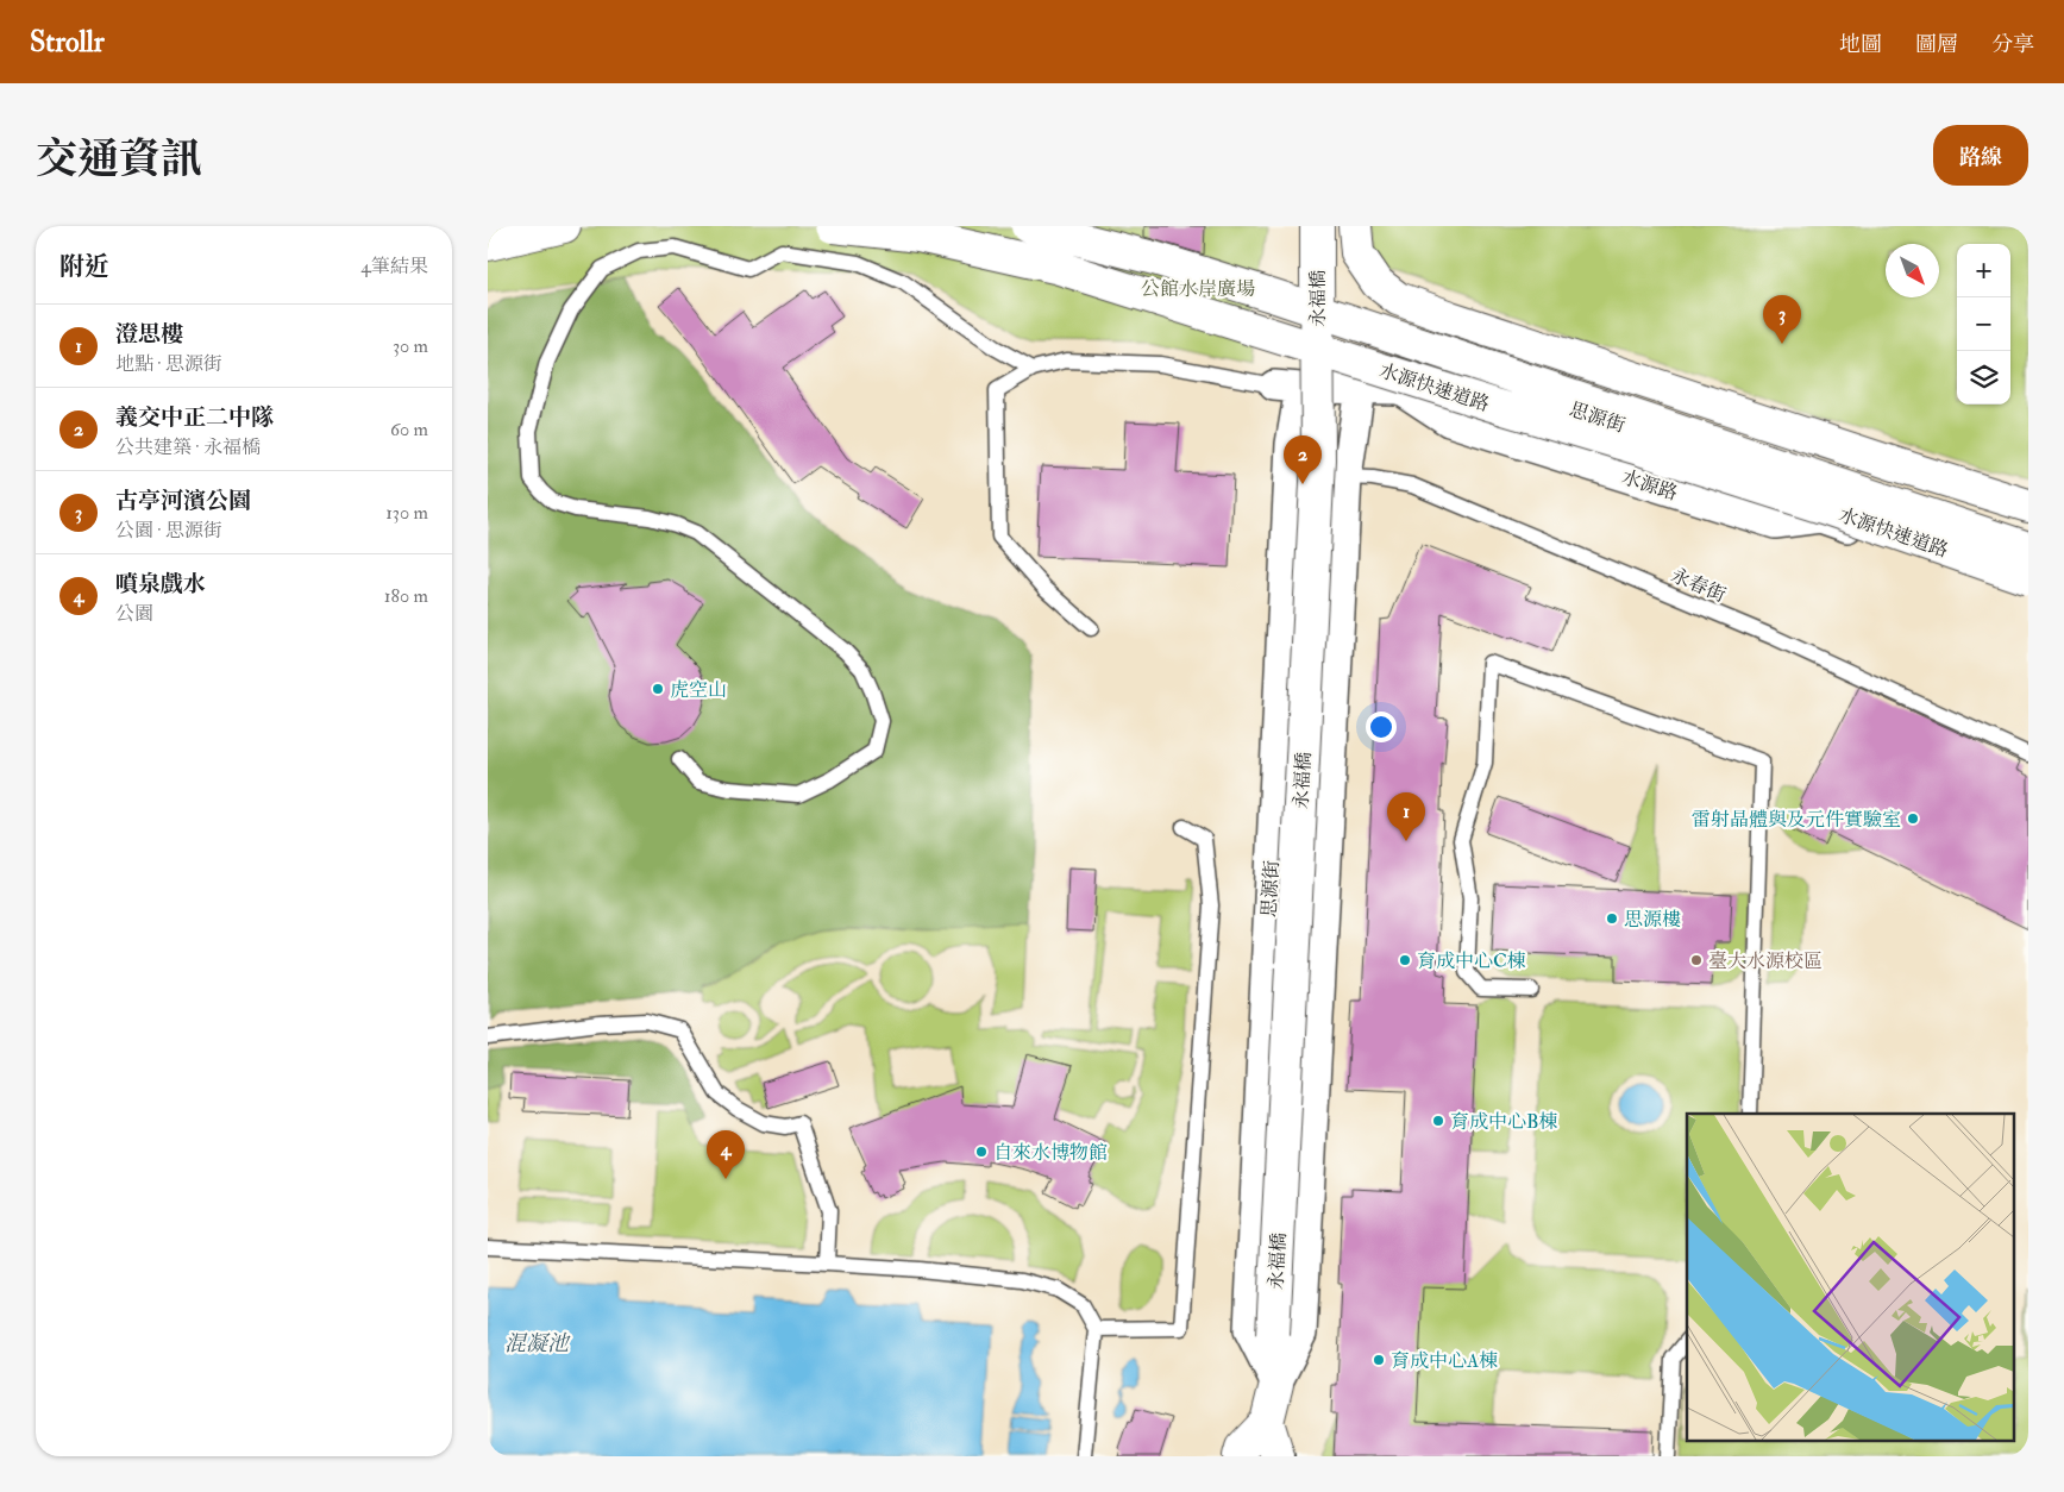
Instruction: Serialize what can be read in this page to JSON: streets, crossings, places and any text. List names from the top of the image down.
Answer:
{
  "streets": {
    "main road": ["永福橋", "水源快速道路"],
    "street": ["思源街", "水源路"],
    "lane": ["永春街"]
  },
  "crossings": [
    ["永福橋", "思源街"],
    ["思源街", "水源路"]
  ],
  "water": ["混凝池"],
  "parks": ["公館水岸廣場"],
  "places": [
    "虎空山",
    "雷射晶體與及元件實驗室",
    "思源樓",
    "育成中心C棟",
    "臺大水源校區",
    "育成中心B棟",
    "自來水博物館",
    "育成中心A棟"
  ],
  "north": "bottom right",
  "page": {
    "header": "Strollr",
    "nav": ["地圖", "圖層", "分享"],
    "title": "交通資訊",
    "buttons": "路線",
    "heading": ["附近", "4筆結果"],
    "map_buttons": ["+", "−"],
    "pins": [
      "3",
      "2",
      "1",
      "4"
    ],
    "list": [
      {
        "mark": "1",
        "name": "澄思樓",
        "note": "地點 · 思源街",
        "value": "30 m"
      },
      {
        "mark": "2",
        "name": "義交中正二中隊",
        "note": "公共建築 · 永福橋",
        "value": "60 m"
      },
      {
        "mark": "3",
        "name": "古亭河濱公園",
        "note": "公園 · 思源街",
        "value": "130 m"
      },
      {
        "mark": "4",
        "name": "噴泉戲水",
        "note": "公園",
        "value": "180 m"
      }
    ]
  }
}
